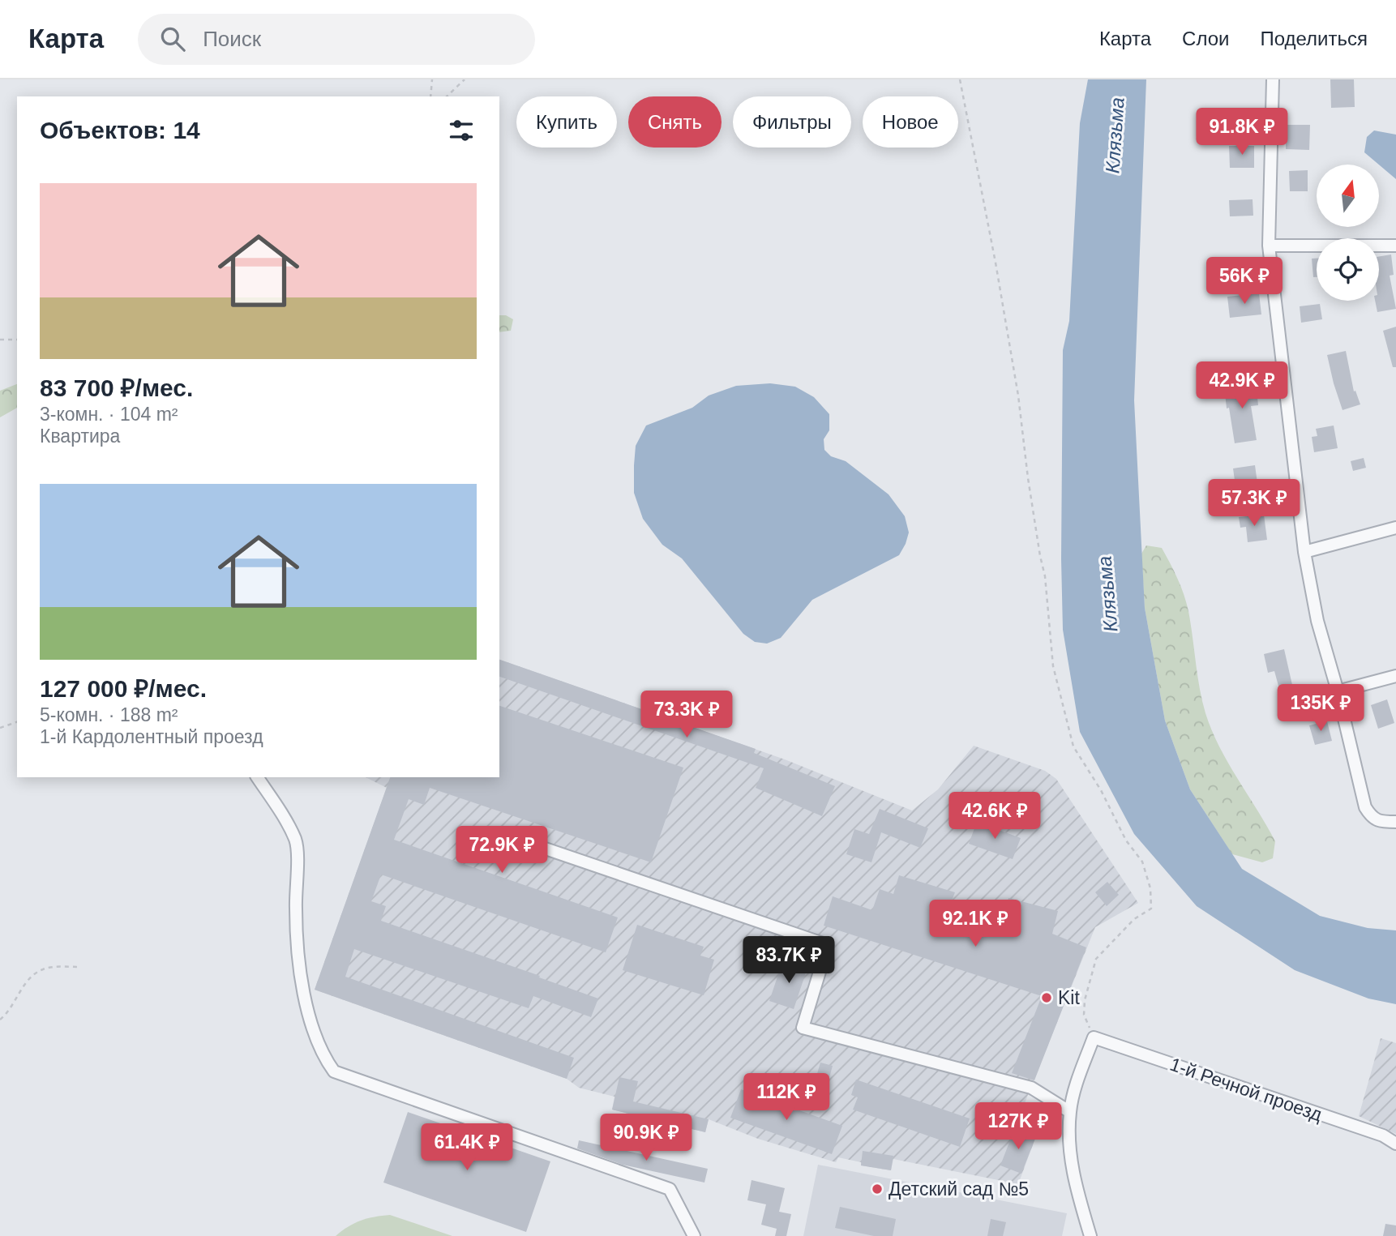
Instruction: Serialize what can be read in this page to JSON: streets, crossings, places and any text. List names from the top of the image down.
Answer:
{
  "streets": {
    "street": ["1-й Речной проезд"]
  },
  "water": ["Клязьма"],
  "places": ["Kit", "Детский сад №5"],
  "north": "top",
  "page": {
    "header": "Карта",
    "search": "Поиск",
    "nav": ["Карта", "Слои", "Поделиться"],
    "chip": [
      "Купить",
      "Снять",
      "Фильтры",
      "Новое"
    ],
    "heading": "Объектов: 14",
    "price": [
      "91.8K ₽",
      "56K ₽",
      "42.9K ₽",
      "57.3K ₽",
      "135K ₽",
      "73.3K ₽",
      "42.6K ₽",
      "72.9K ₽",
      "92.1K ₽",
      "83.7K ₽",
      "112K ₽",
      "127K ₽",
      "90.9K ₽",
      "61.4K ₽"
    ],
    "list": [
      {
        "name": "83 700 ₽/мес.",
        "note": "3-комн. · 104 m² · Квартира"
      },
      {
        "name": "127 000 ₽/мес.",
        "note": "5-комн. · 188 m² · 1-й Кардолентный проезд"
      }
    ]
  }
}
